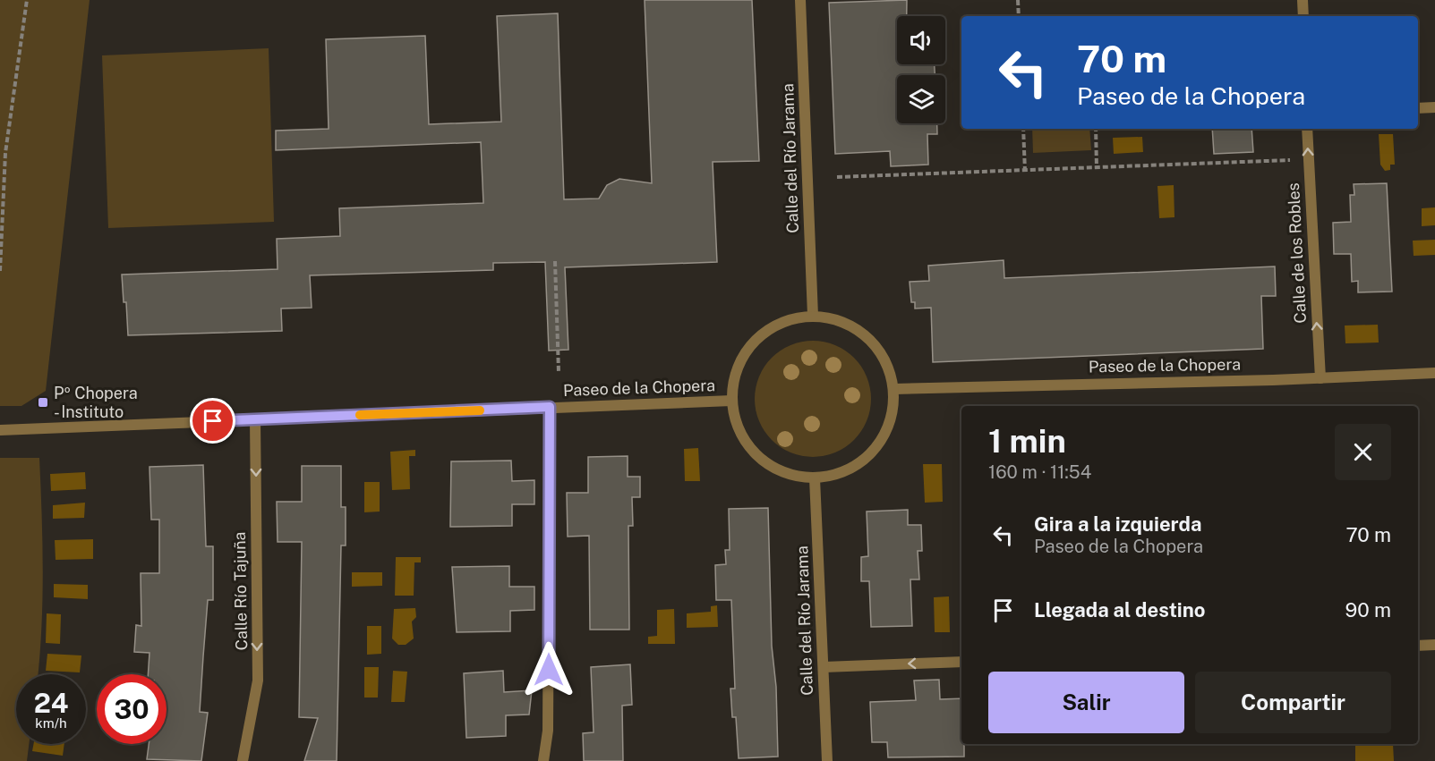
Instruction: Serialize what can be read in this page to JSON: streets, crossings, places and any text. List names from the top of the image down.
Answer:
{
  "streets": {
    "street": [
      "Calle del Río Jarama",
      "Calle de los Robles",
      "Paseo de la Chopera",
      "Calle Río Tajuña"
    ]
  },
  "crossings": [
    ["Calle del Río Jarama", "Paseo de la Chopera"],
    ["Calle de los Robles", "Paseo de la Chopera"],
    ["Paseo de la Chopera", "Calle Río Tajuña"]
  ],
  "one_way": ["Calle de los Robles", "Calle Río Tajuña"],
  "places": {
    "transit": ["Pº Chopera - Instituto"]
  },
  "page": {
    "turn": ["70 m", "Paseo de la Chopera"],
    "heading": ["1 min", "160 m · 11:54"],
    "list": [
      {
        "name": "Gira a la izquierda",
        "note": "Paseo de la Chopera",
        "value": "70 m"
      },
      {
        "name": "Llegada al destino",
        "value": "90 m"
      }
    ],
    "buttons": ["Salir", "Compartir"],
    "speed": "24 km/h",
    "limit": "30"
  }
}
